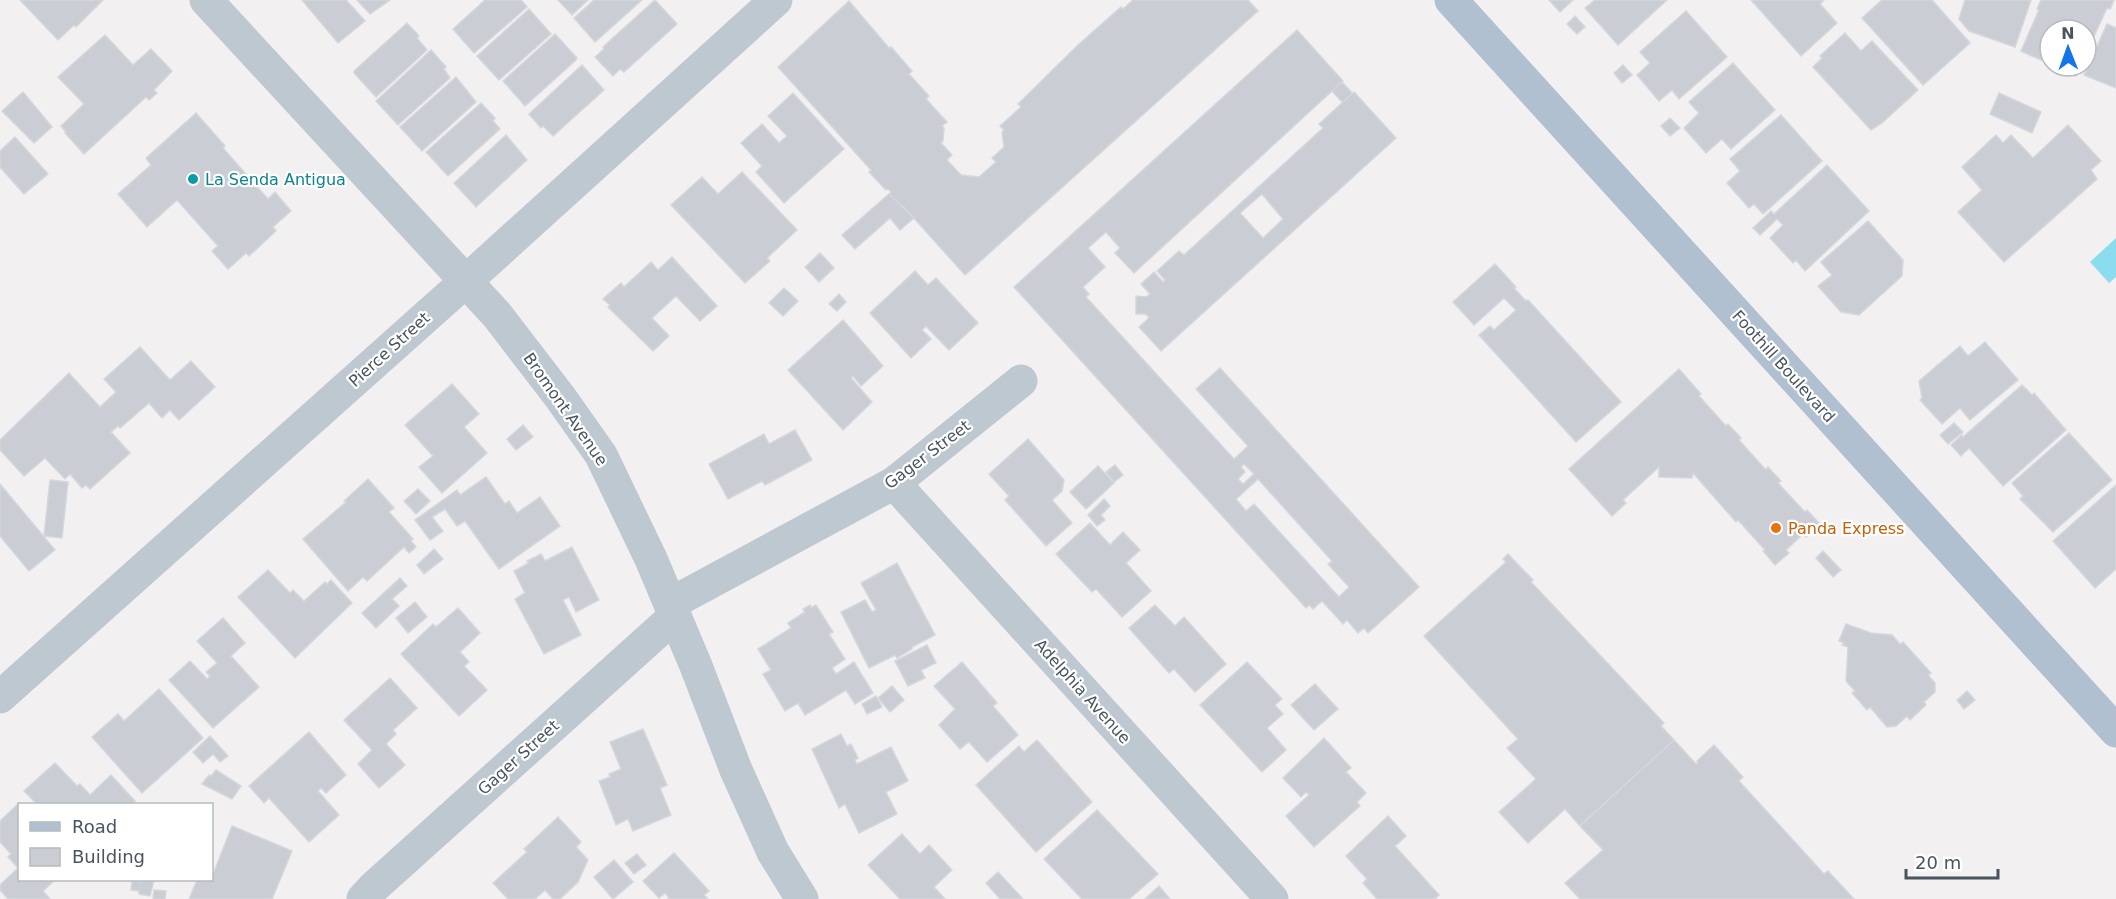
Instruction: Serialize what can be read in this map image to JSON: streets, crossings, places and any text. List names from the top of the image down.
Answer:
{
  "streets": {
    "main road": ["Foothill Boulevard"],
    "street": [
      "Pierce Street",
      "Bromont Avenue",
      "Gager Street",
      "Adelphia Avenue"
    ]
  },
  "crossings": [
    ["Pierce Street", "Bromont Avenue"],
    ["Bromont Avenue", "Gager Street"],
    ["Gager Street", "Adelphia Avenue"]
  ],
  "places": ["La Senda Antigua", "Panda Express"],
  "legend": ["Road", "Building"],
  "scale_bar": "20 m",
  "north": "top"
}
